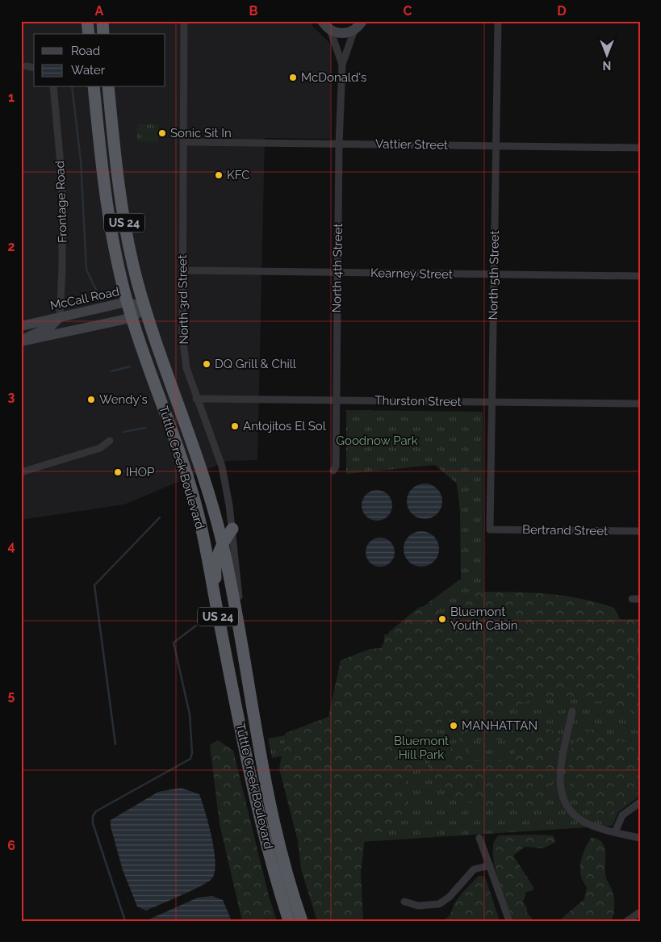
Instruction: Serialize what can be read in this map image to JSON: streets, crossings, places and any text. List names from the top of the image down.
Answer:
{
  "streets": {
    "highway": ["US 24", "Tuttle Creek Boulevard"],
    "main road": ["McCall Road"],
    "street": [
      "Vattier Street",
      "Frontage Road",
      "North 4th Street",
      "Kearney Street",
      "North 5th Street",
      "North 3rd Street",
      "Thurston Street",
      "Bertrand Street"
    ]
  },
  "crossings": [
    ["Vattier Street", "North 4th Street"],
    ["Vattier Street", "North 5th Street"],
    ["Vattier Street", "North 3rd Street"],
    ["Frontage Road", "McCall Road"],
    ["North 4th Street", "Kearney Street"],
    ["North 4th Street", "Thurston Street"],
    ["Kearney Street", "North 5th Street"],
    ["Kearney Street", "North 3rd Street"],
    ["North 5th Street", "Thurston Street"],
    ["North 5th Street", "Bertrand Street"],
    ["McCall Road", "Tuttle Creek Boulevard"],
    ["North 3rd Street", "Thurston Street"],
    ["North 3rd Street", "Tuttle Creek Boulevard"]
  ],
  "parks": ["Goodnow Park", "Bluemont Hill Park"],
  "places": [
    "McDonald's",
    "Sonic Sit In",
    "KFC",
    "DQ Grill & Chill",
    "Wendy's",
    "Antojitos El Sol",
    "IHOP",
    "Bluemont Youth Cabin",
    "MANHATTAN"
  ],
  "legend": ["Road", "Water"],
  "north": "bottom",
  "grid": {
    "columns": [
      "A",
      "B",
      "C",
      "D"
    ],
    "rows": [
      "1",
      "2",
      "3",
      "4",
      "5",
      "6"
    ]
  }
}
